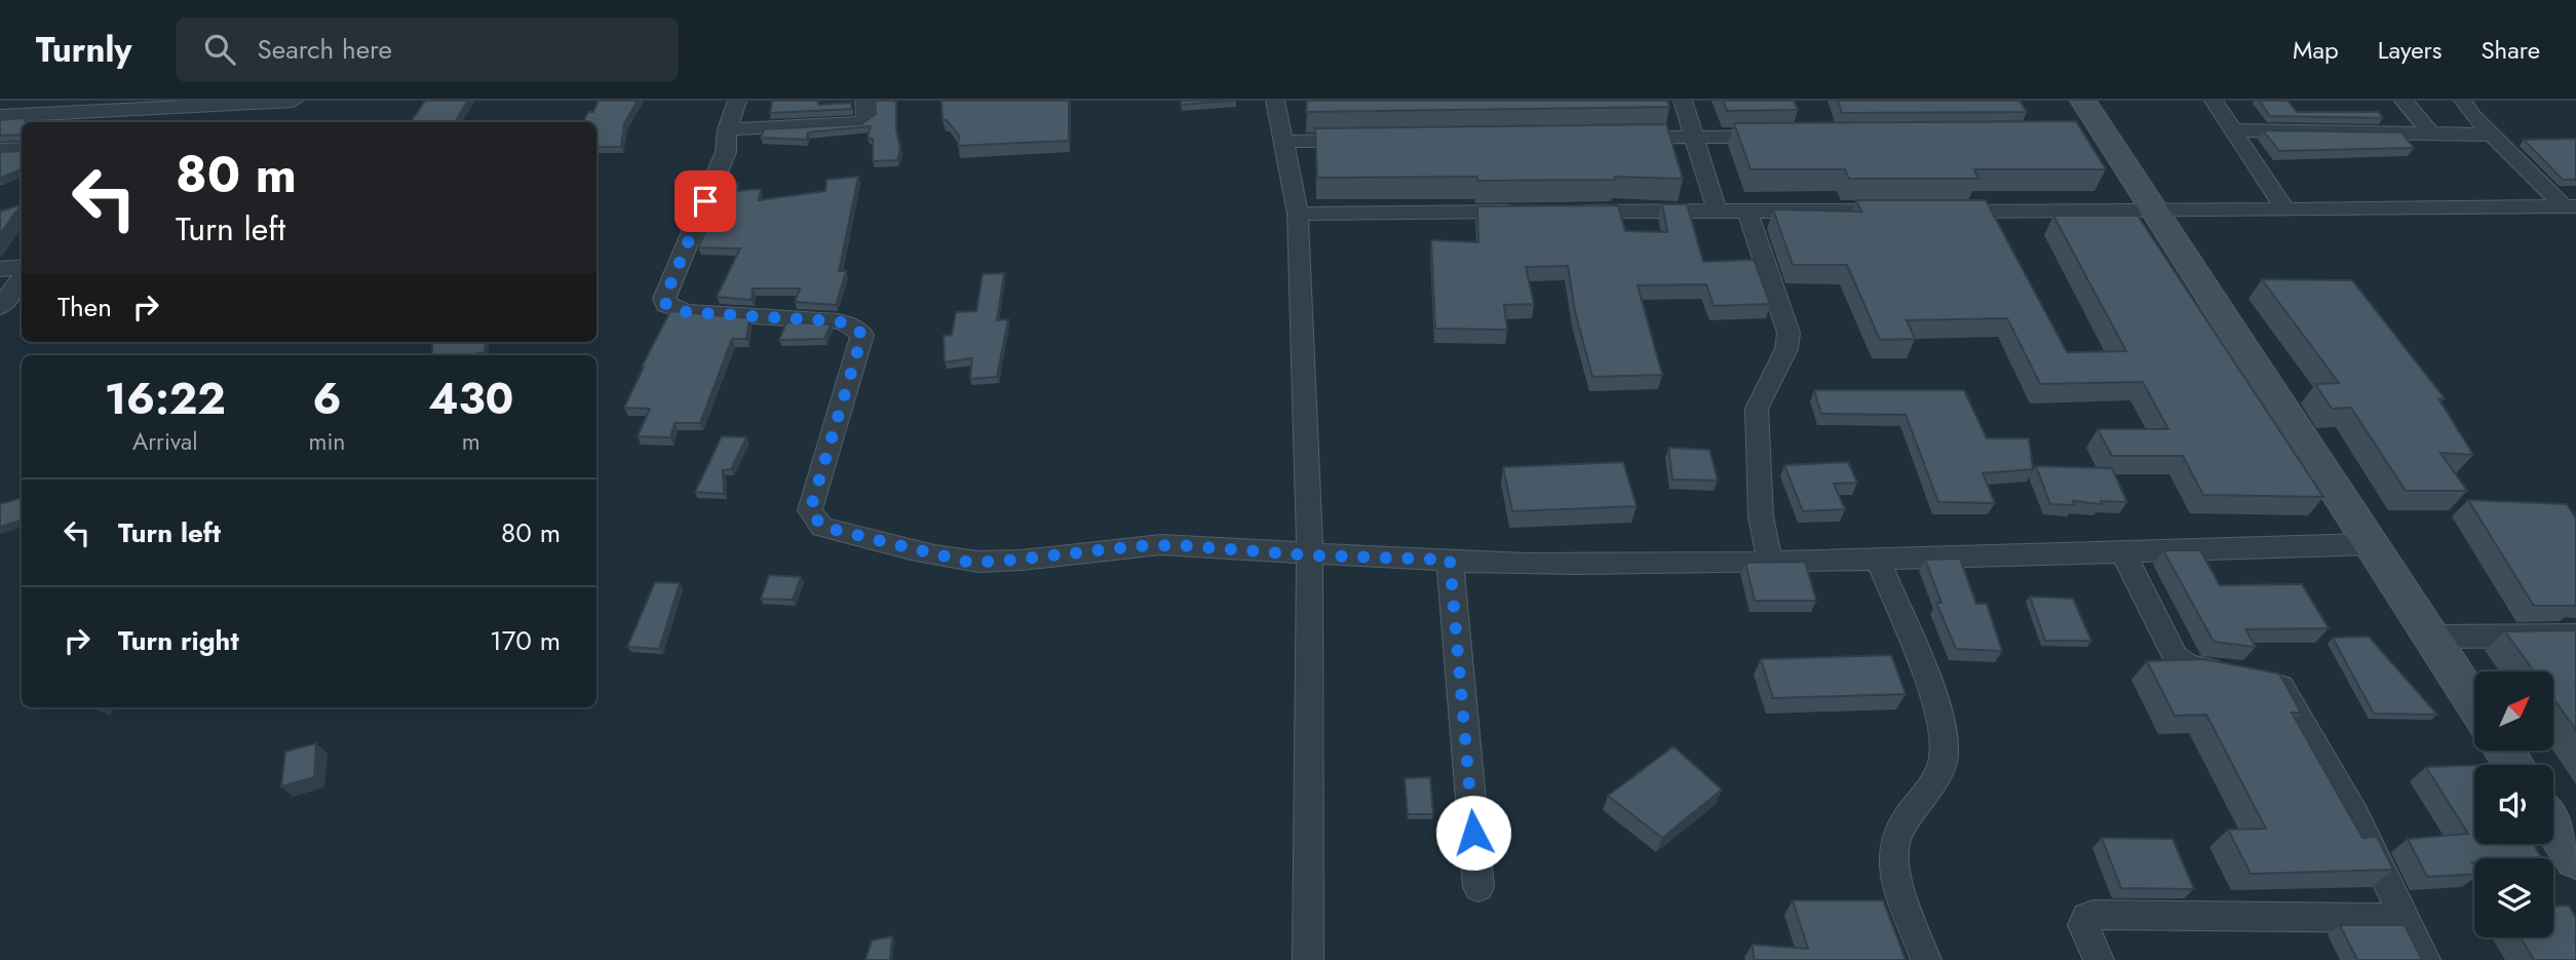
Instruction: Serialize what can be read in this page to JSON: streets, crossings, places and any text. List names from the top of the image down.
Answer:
{
  "north": "top right",
  "page": {
    "header": "Turnly",
    "search": "Search here",
    "nav": ["Map", "Layers", "Share"],
    "turn": ["80 m", "Turn left"],
    "then": "Then",
    "eta": [
      "16:22",
      "Arrival",
      "6",
      "min",
      "430",
      "m"
    ],
    "list": [
      {
        "name": "Turn left",
        "value": "80 m"
      },
      {
        "name": "Turn right",
        "value": "170 m"
      }
    ]
  }
}
